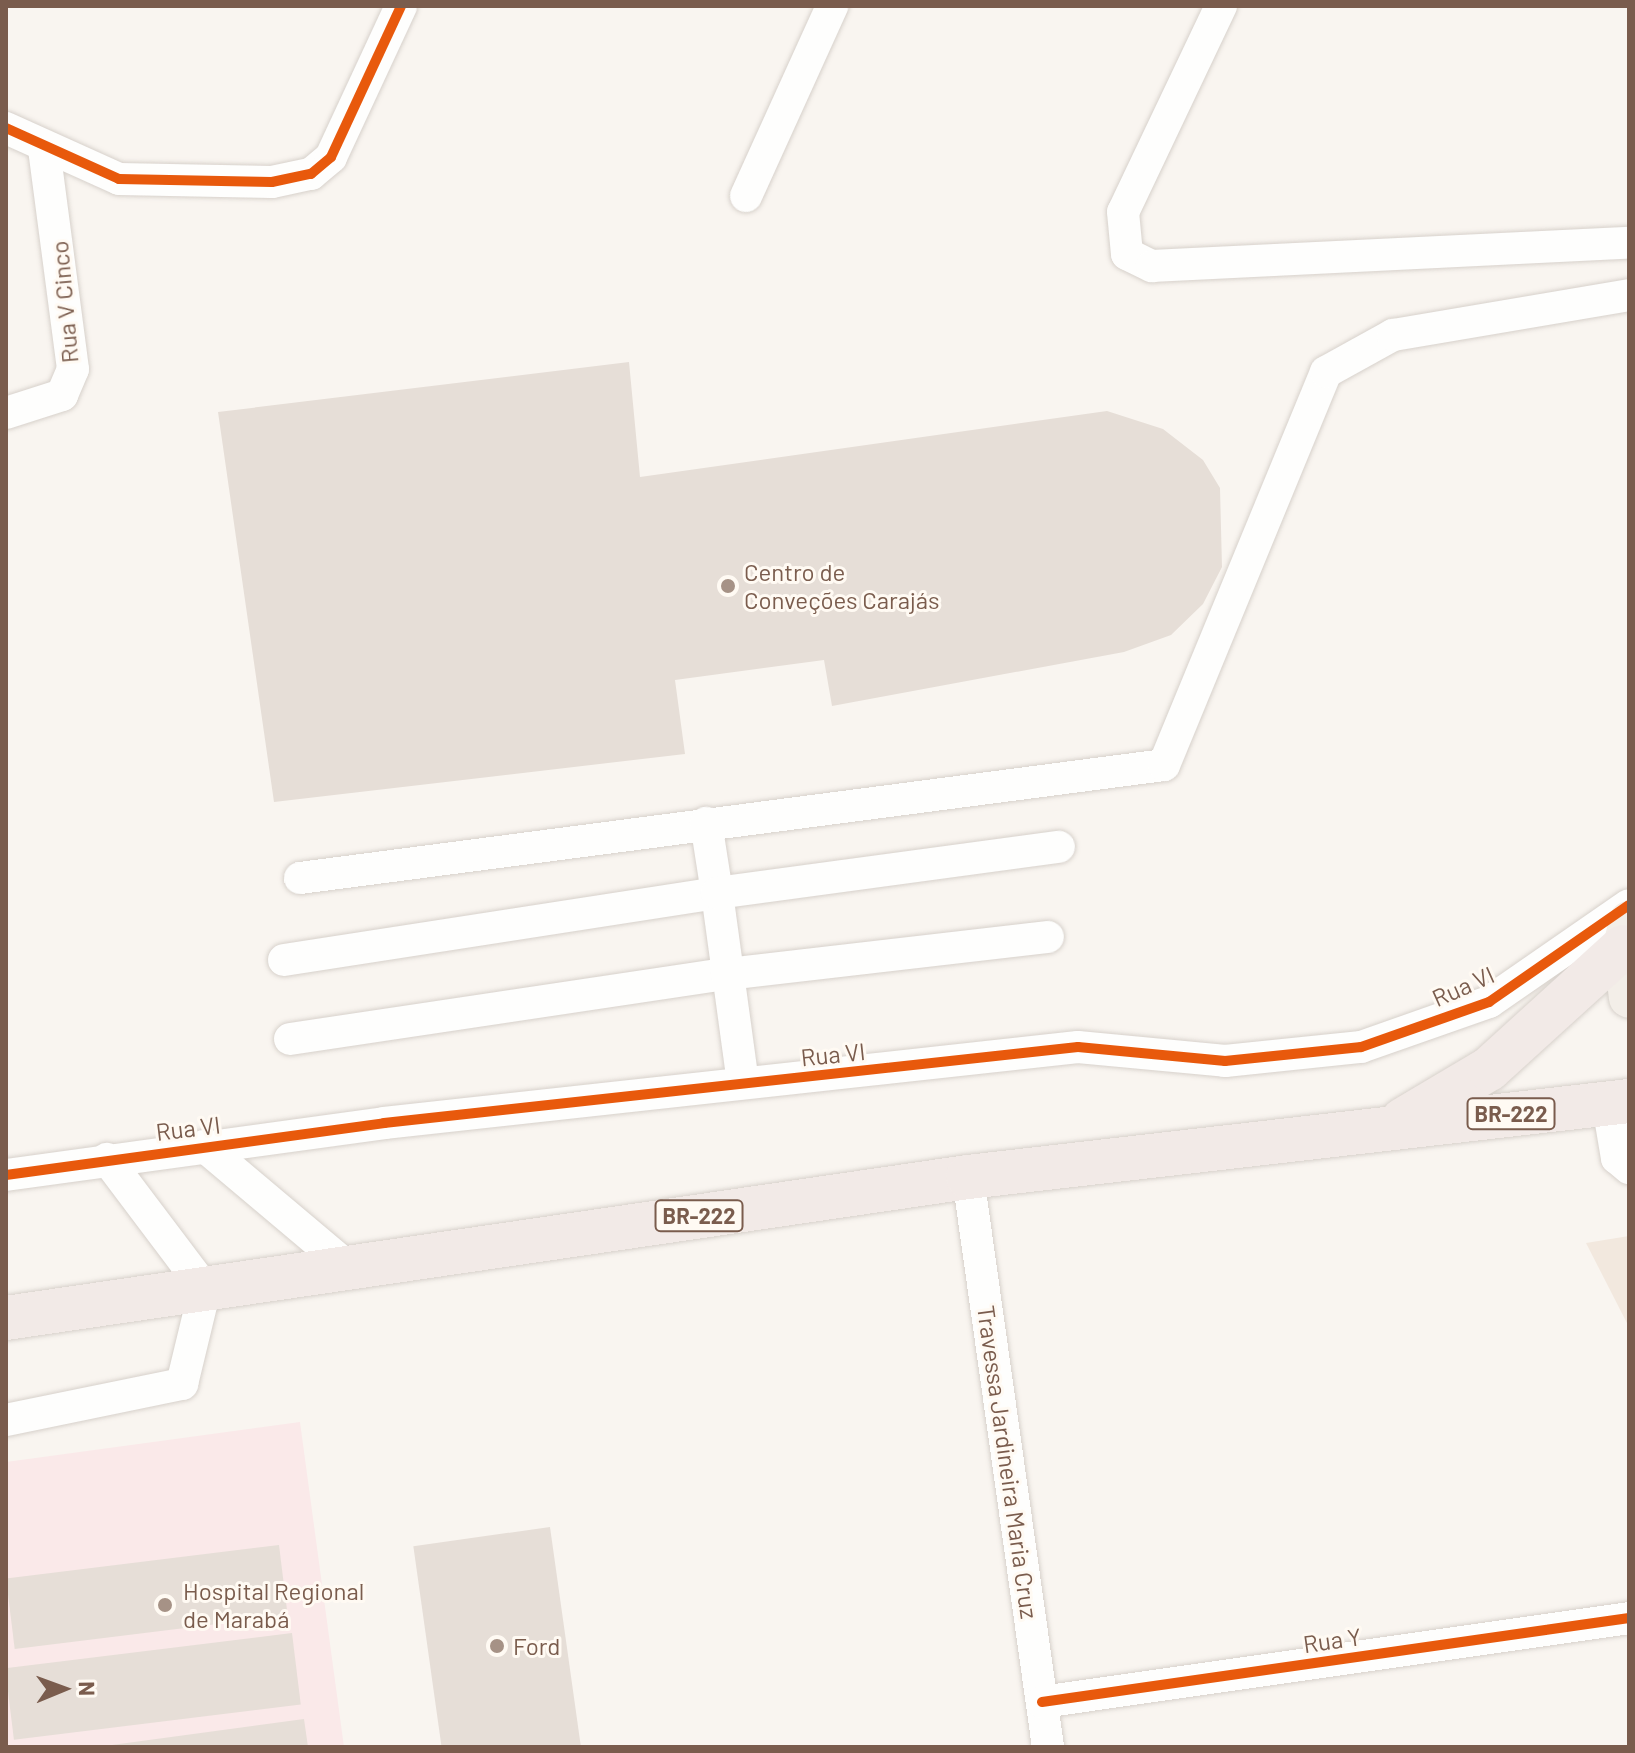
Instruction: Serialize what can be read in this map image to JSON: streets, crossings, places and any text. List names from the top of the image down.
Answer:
{
  "streets": {
    "highway": ["BR-222"],
    "street": [
      "Rua V Cinco",
      "Rua VI",
      "Travessa Jardineira Maria Cruz",
      "Rua Y"
    ]
  },
  "crossings": [
    ["BR-222", "Travessa Jardineira Maria Cruz"],
    ["Travessa Jardineira Maria Cruz", "Rua Y"]
  ],
  "places": ["Centro de Conveções Carajás", "Hospital Regional de Marabá", "Ford"],
  "north": "right"
}
